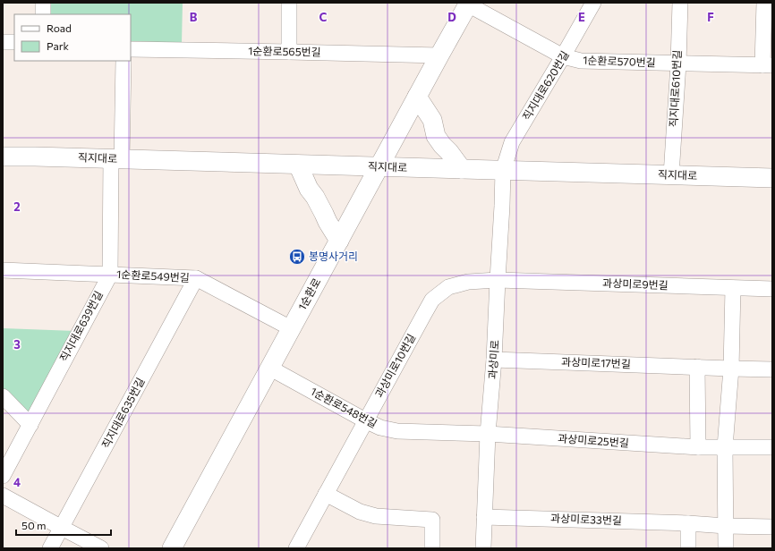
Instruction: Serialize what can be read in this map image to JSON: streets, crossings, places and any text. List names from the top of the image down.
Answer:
{
  "streets": {
    "street": [
      "1순환로565번길",
      "1순환로570번길",
      "직지대로620번길",
      "직지대로610번길",
      "직지대로",
      "1순환로549번길",
      "과상미로9번길",
      "1순환로",
      "직지대로639번길",
      "과상미로",
      "과상미로17번길",
      "과상미로10번길",
      "1순환로548번길",
      "직지대로635번길",
      "과상미로25번길",
      "과상미로33번길"
    ]
  },
  "crossings": [
    ["1순환로565번길", "1순환로"],
    ["1순환로570번길", "직지대로620번길"],
    ["1순환로570번길", "직지대로610번길"],
    ["1순환로570번길", "1순환로"],
    ["직지대로620번길", "직지대로"],
    ["직지대로620번길", "과상미로"],
    ["직지대로610번길", "직지대로"],
    ["직지대로", "1순환로"],
    ["직지대로", "직지대로639번길"],
    ["직지대로", "과상미로"],
    ["1순환로549번길", "1순환로"],
    ["1순환로549번길", "직지대로639번길"],
    ["1순환로549번길", "직지대로635번길"],
    ["과상미로9번길", "과상미로"],
    ["과상미로9번길", "과상미로10번길"],
    ["1순환로", "1순환로548번길"],
    ["과상미로", "과상미로17번길"],
    ["과상미로", "과상미로10번길"],
    ["과상미로", "1순환로548번길"],
    ["과상미로", "과상미로25번길"],
    ["과상미로", "과상미로33번길"],
    ["과상미로10번길", "1순환로548번길"],
    ["1순환로548번길", "과상미로25번길"]
  ],
  "places": {
    "bus stop": ["봉명사거리"]
  },
  "legend": ["Road", "Park"],
  "scale_bar": "50 m",
  "grid": {
    "columns": [
      "B",
      "C",
      "D",
      "E",
      "F"
    ],
    "rows": ["2", "3", "4"]
  }
}
